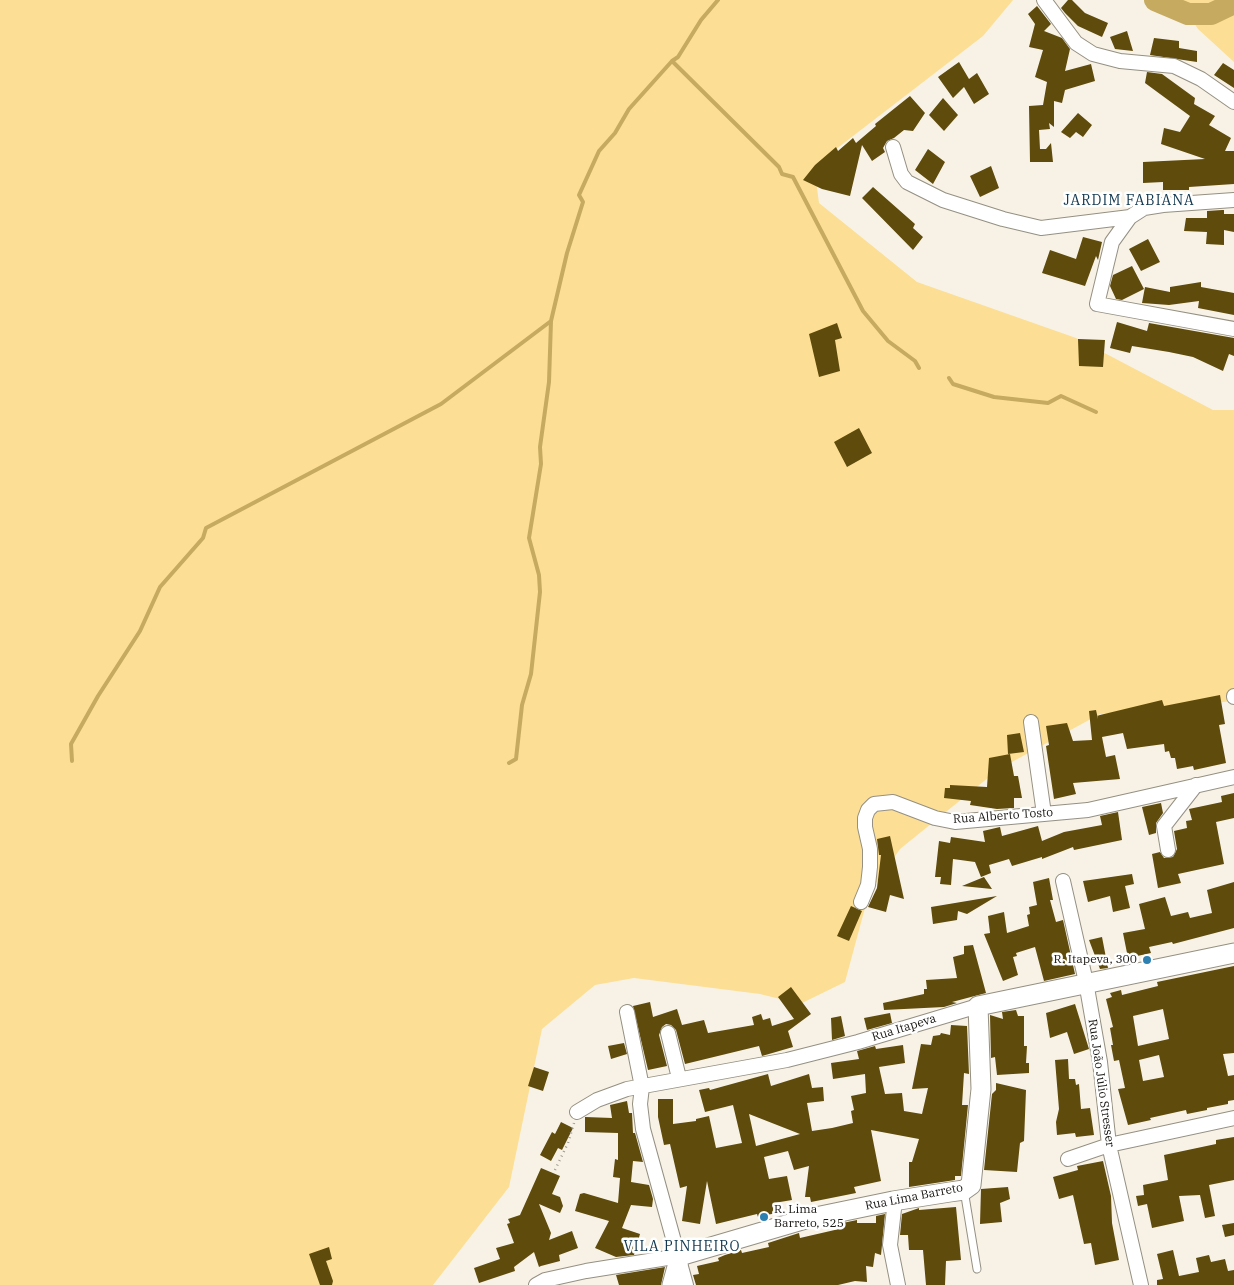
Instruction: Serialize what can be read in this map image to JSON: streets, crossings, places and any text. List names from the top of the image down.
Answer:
{
  "streets": {
    "street": [
      "Rua Alberto Tosto",
      "Rua Itapeva",
      "Rua João Júlio Stresser",
      "Rua Lima Barreto"
    ]
  },
  "crossings": [
    ["Rua Itapeva", "Rua João Júlio Stresser"]
  ],
  "districts": ["JARDIM FABIANA", "VILA PINHEIRO"],
  "places": ["R. Itapeva, 300", "R. Lima Barreto, 525"]
}
